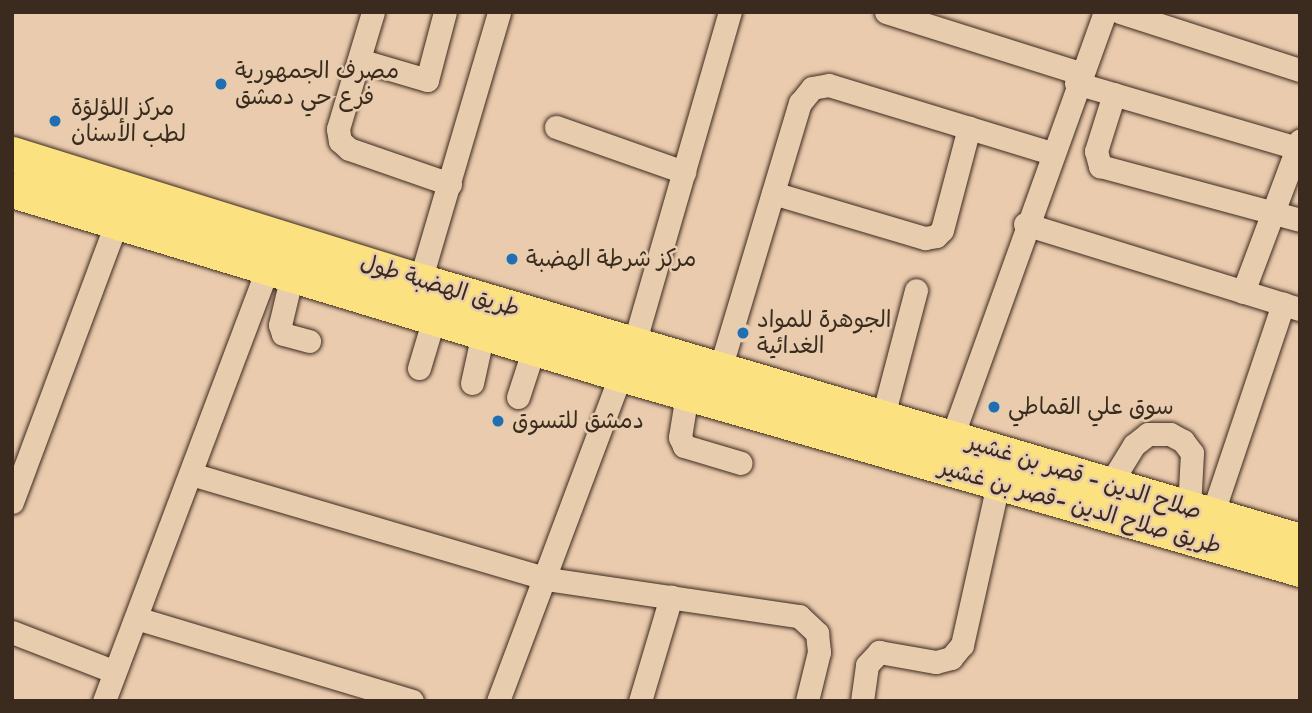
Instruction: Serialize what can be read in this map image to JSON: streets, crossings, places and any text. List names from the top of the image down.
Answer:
{
  "streets": {
    "highway": ["طريق الهضبة طول", "صلاح الدين - قصر بن غشير", "طريق صلاح الدين -قصر بن غشير"]
  },
  "crossings": [
    ["طريق الهضبة طول", "صلاح الدين - قصر بن غشير"],
    ["طريق الهضبة طول", "طريق صلاح الدين -قصر بن غشير"],
    ["صلاح الدين - قصر بن غشير", "طريق صلاح الدين -قصر بن غشير"]
  ],
  "places": [
    "مصرف الجمهورية فرع حي دمشق",
    "مركز اللؤلؤة لطب الأسنان",
    "مركز شرطة الهضبة",
    "الجوهرة للمواد الغدائية",
    "سوق علي القماطي",
    "دمشق للتسوق"
  ]
}
